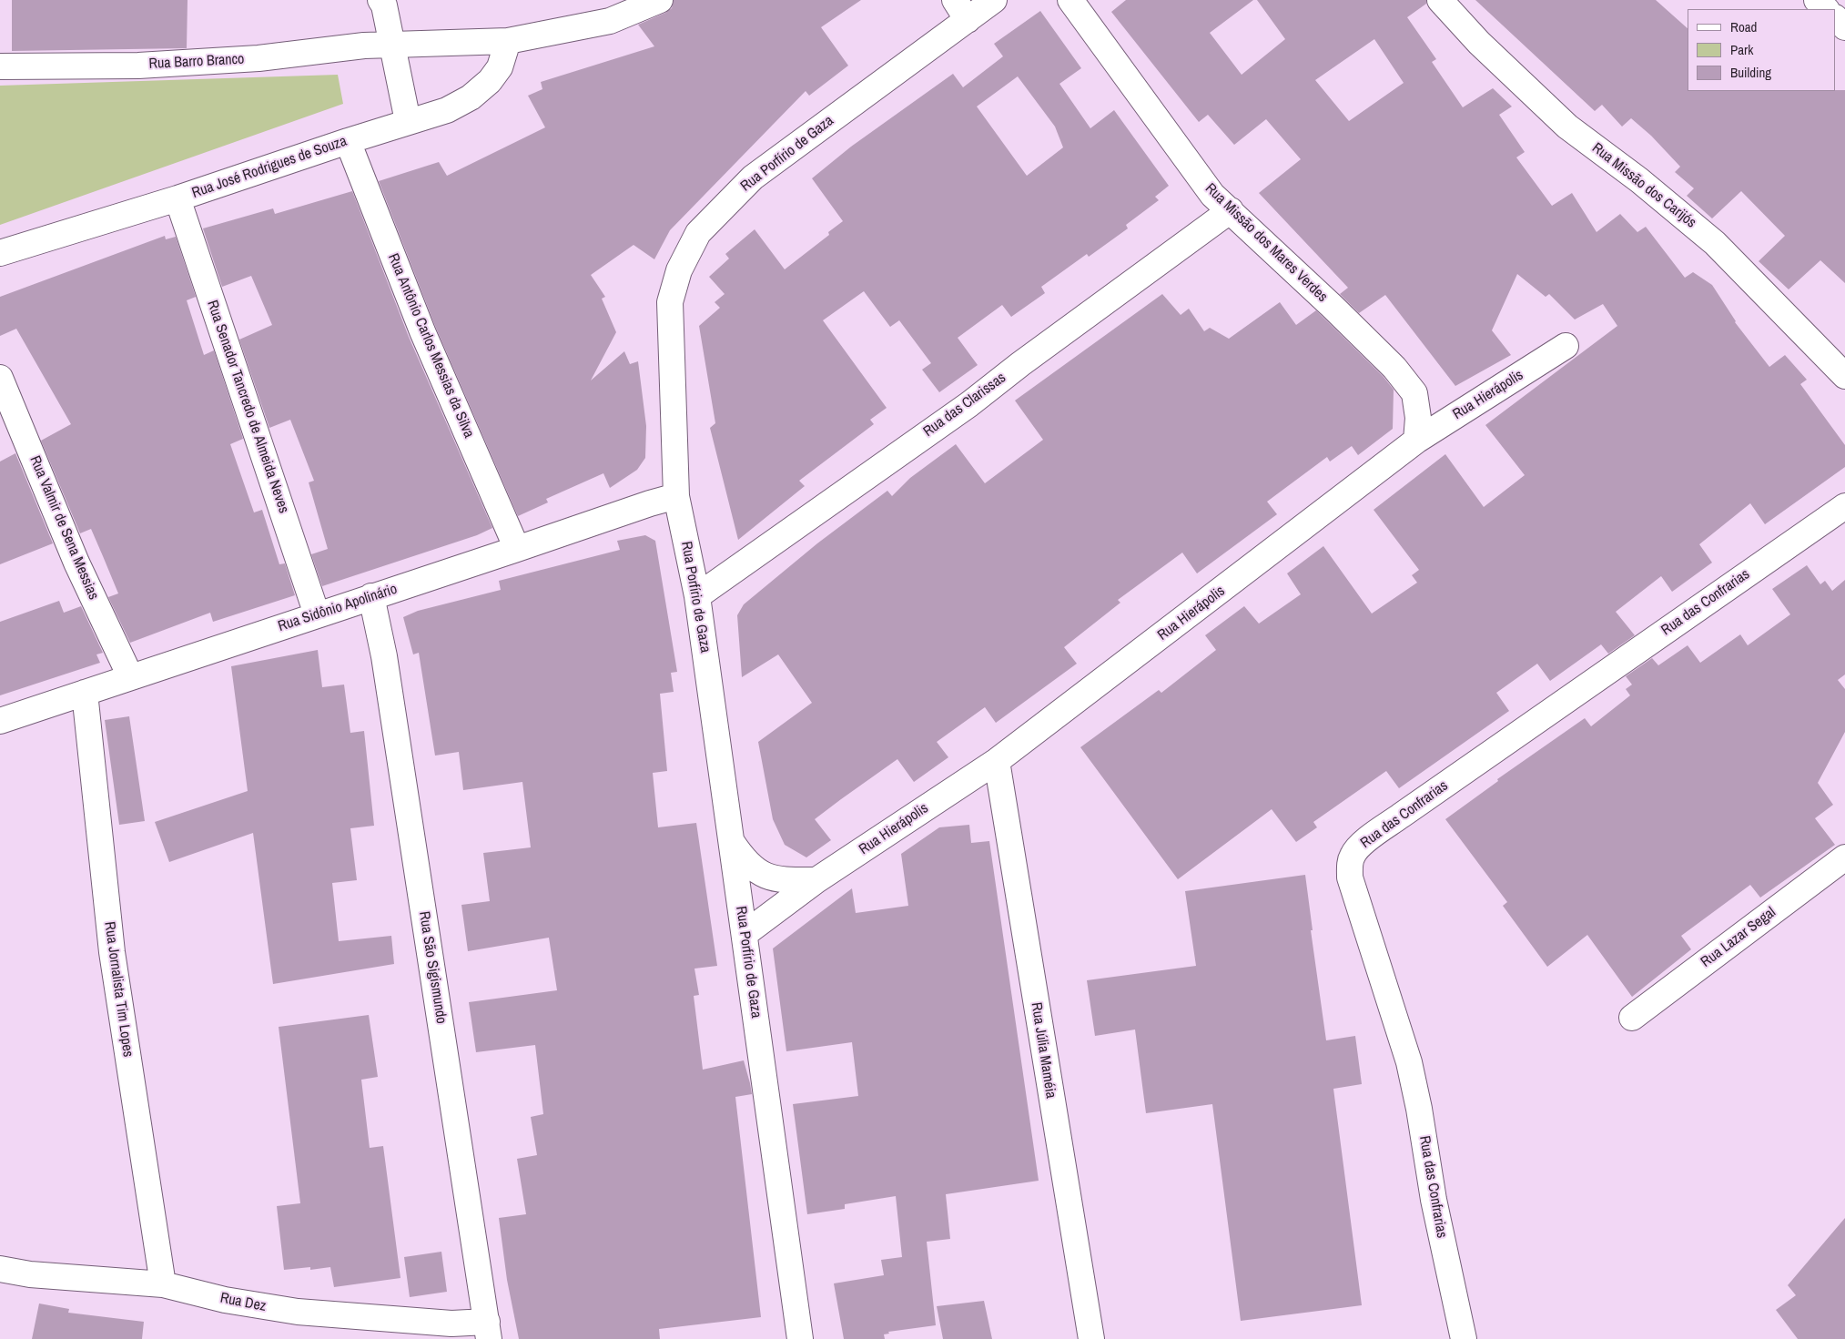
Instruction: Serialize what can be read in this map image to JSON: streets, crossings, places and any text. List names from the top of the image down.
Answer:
{
  "streets": {
    "street": [
      "Rua Barro Branco",
      "Rua Porfírio de Gaza",
      "Rua José Rodrigues de Souza",
      "Rua Missão dos Carijós",
      "Rua Missão dos Mares Verdes",
      "Rua Antônio Carlos Messias da Silva",
      "Rua Hierápolis",
      "Rua das Clarissas",
      "Rua Senador Tancredo de Almeida Neves",
      "Rua Valmir de Sena Messias",
      "Rua das Confrarias",
      "Rua Sidônio Apolinário",
      "Rua Lazar Segal",
      "Rua São Sigismundo",
      "Rua Jornalista Tim Lopes",
      "Rua Júlia Maméia",
      "Rua Dez"
    ]
  },
  "crossings": [
    ["Rua Barro Branco", "Rua José Rodrigues de Souza"],
    ["Rua Porfírio de Gaza", "Rua Hierápolis"],
    ["Rua Porfírio de Gaza", "Rua das Clarissas"],
    ["Rua Porfírio de Gaza", "Rua Sidônio Apolinário"],
    ["Rua José Rodrigues de Souza", "Rua Antônio Carlos Messias da Silva"],
    ["Rua José Rodrigues de Souza", "Rua Senador Tancredo de Almeida Neves"],
    ["Rua Missão dos Mares Verdes", "Rua Hierápolis"],
    ["Rua Missão dos Mares Verdes", "Rua das Clarissas"],
    ["Rua Antônio Carlos Messias da Silva", "Rua Sidônio Apolinário"],
    ["Rua Hierápolis", "Rua Júlia Maméia"],
    ["Rua Senador Tancredo de Almeida Neves", "Rua Sidônio Apolinário"],
    ["Rua Valmir de Sena Messias", "Rua Sidônio Apolinário"],
    ["Rua Sidônio Apolinário", "Rua São Sigismundo"],
    ["Rua Sidônio Apolinário", "Rua Jornalista Tim Lopes"],
    ["Rua São Sigismundo", "Rua Dez"],
    ["Rua Jornalista Tim Lopes", "Rua Dez"]
  ],
  "legend": ["Road", "Park", "Building"]
}
